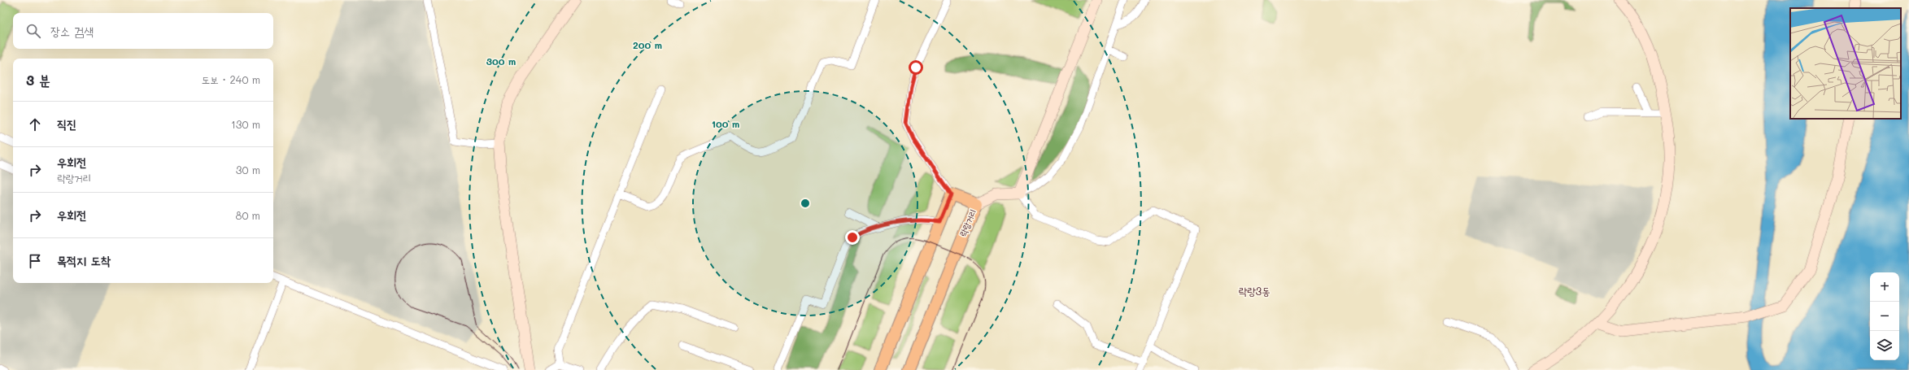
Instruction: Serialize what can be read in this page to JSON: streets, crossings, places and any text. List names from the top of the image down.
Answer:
{
  "streets": {
    "main road": ["락랑거리"]
  },
  "districts": ["락랑3동"],
  "page": {
    "search": "장소 검색",
    "heading": ["3 분", "도보 · 240 m"],
    "list": [
      ["직진", "130 m"],
      ["우회전", "락랑거리", "30 m"],
      ["우회전", "80 m"],
      "목적지 도착"
    ],
    "map_buttons": ["+", "−"]
  },
  "rings": ["200 m", "300 m", "100 m"]
}
